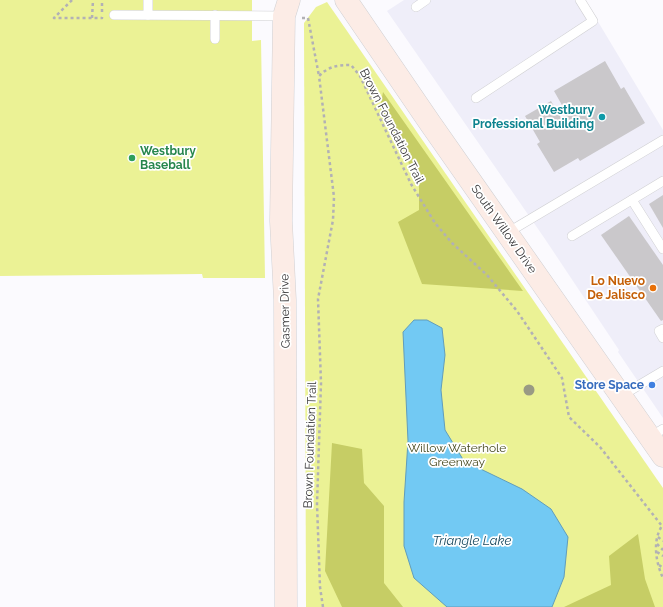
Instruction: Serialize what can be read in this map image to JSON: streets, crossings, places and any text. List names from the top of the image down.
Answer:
{
  "streets": {
    "street": ["South Willow Drive", "Gasmer Drive"],
    "path": ["Brown Foundation Trail"]
  },
  "water": ["Triangle Lake"],
  "parks": ["Willow Waterhole Greenway"],
  "places": [
    "Westbury Professional Building",
    "Westbury Baseball",
    "Lo Nuevo De Jalisco",
    "Store Space"
  ]
}
